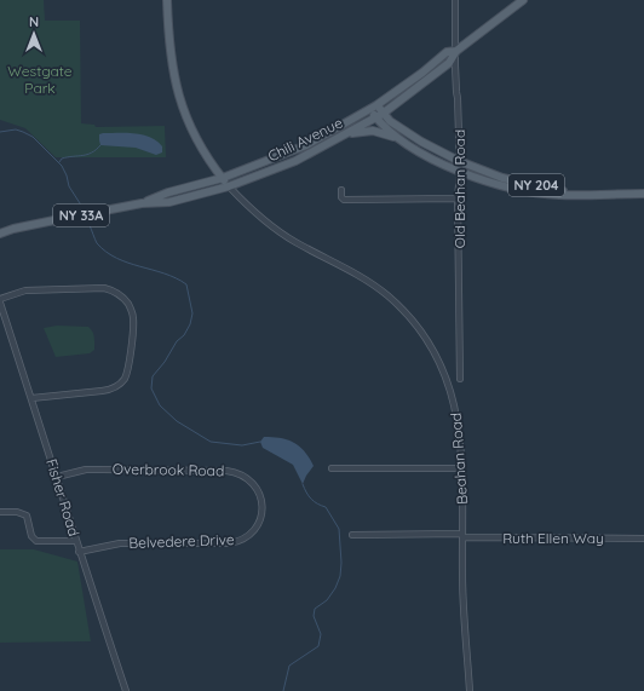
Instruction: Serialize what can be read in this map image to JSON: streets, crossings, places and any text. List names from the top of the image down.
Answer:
{
  "streets": {
    "main road": ["Chili Avenue", "NY 204", "NY 33A"],
    "street": [
      "Old Beahan Road",
      "Beahan Road",
      "Overbrook Road",
      "Fisher Road",
      "Ruth Ellen Way",
      "Belvedere Drive"
    ]
  },
  "crossings": [
    ["Chili Avenue", "NY 204"],
    ["Chili Avenue", "Old Beahan Road"],
    ["Chili Avenue", "Beahan Road"],
    ["NY 204", "Old Beahan Road"],
    ["Beahan Road", "Ruth Ellen Way"],
    ["Overbrook Road", "Fisher Road"],
    ["Overbrook Road", "Belvedere Drive"],
    ["Fisher Road", "Belvedere Drive"]
  ],
  "parks": ["Westgate Park"],
  "north": "top"
}
